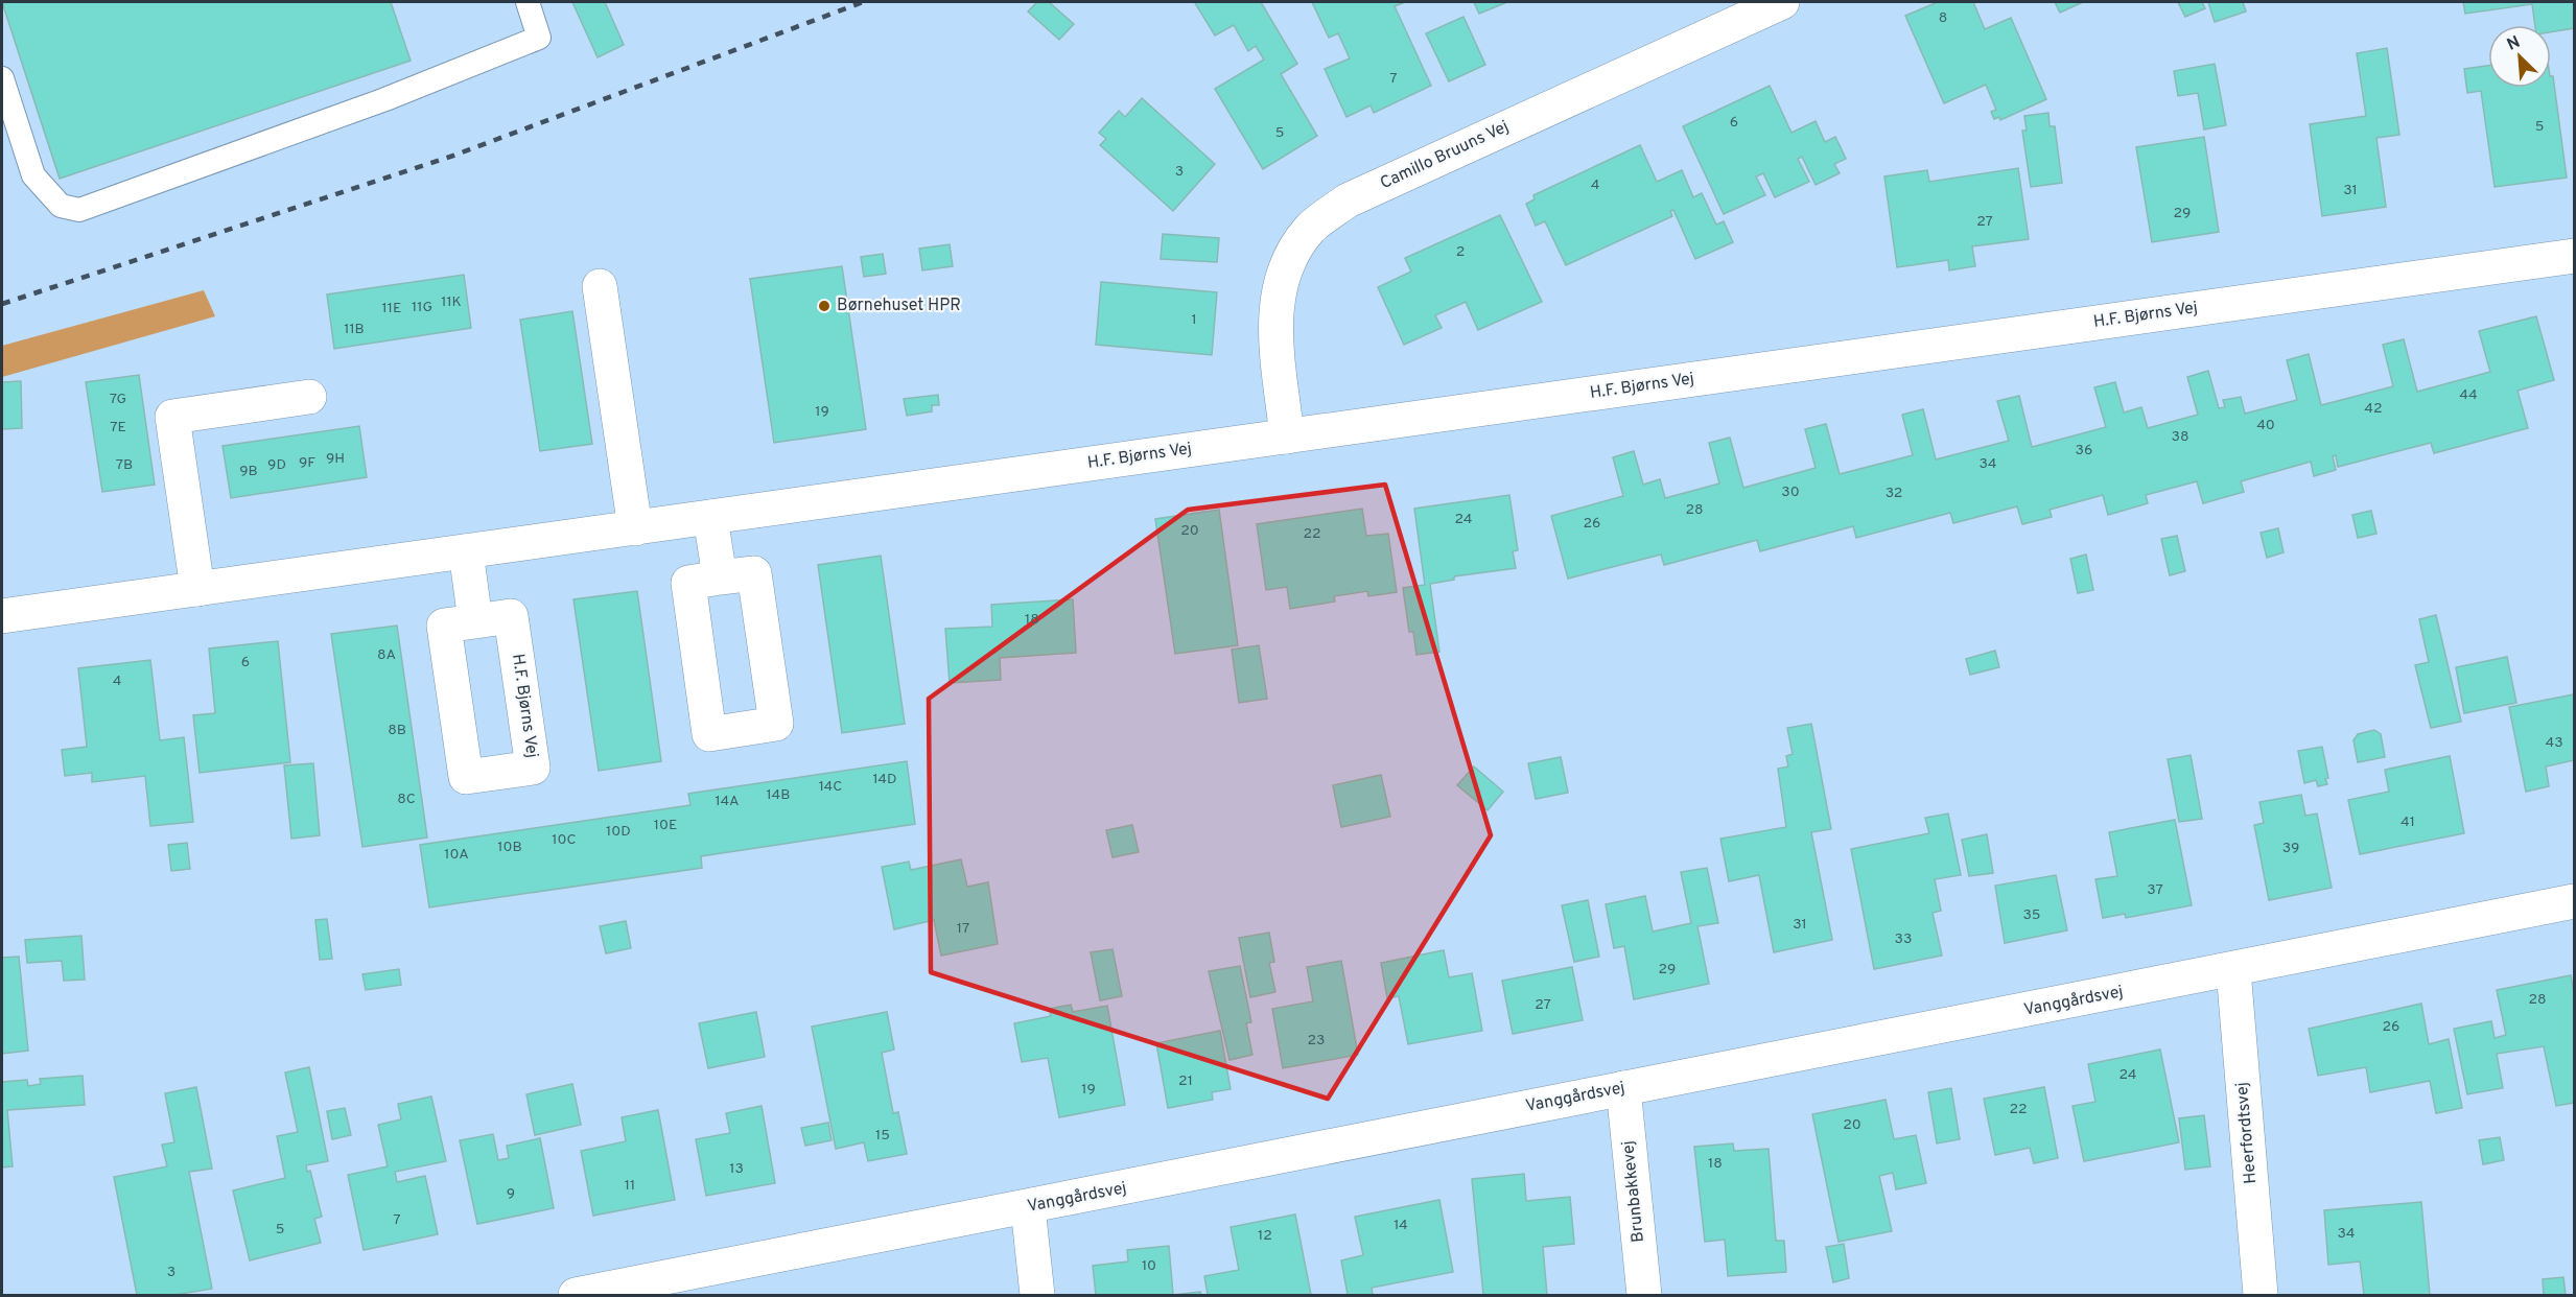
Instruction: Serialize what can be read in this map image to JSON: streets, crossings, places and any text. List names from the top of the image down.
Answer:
{
  "streets": {
    "street": [
      "Camillo Bruuns Vej",
      "H.F. Bjørns Vej",
      "Vanggårdsvej",
      "Heerfordtsvej",
      "Brunbakkevej"
    ]
  },
  "crossings": [
    ["Camillo Bruuns Vej", "H.F. Bjørns Vej"],
    ["Vanggårdsvej", "Heerfordtsvej"],
    ["Vanggårdsvej", "Brunbakkevej"]
  ],
  "places": ["Børnehuset HPR"],
  "house_numbers": [
    "8",
    "7",
    "6",
    "5",
    "5",
    "3",
    "4",
    "31",
    "29",
    "27",
    "2",
    "11K",
    "11G",
    "11E",
    "1",
    "11B",
    "44",
    "7G",
    "42",
    "19",
    "40",
    "7E",
    "38",
    "36",
    "9H",
    "9F",
    "34",
    "7B",
    "9D",
    "9B",
    "30",
    "32",
    "28",
    "24",
    "26",
    "20",
    "22",
    "18",
    "8A",
    "6",
    "4",
    "8B",
    "43",
    "14D",
    "14C",
    "14B",
    "8C",
    "14A",
    "41",
    "10E",
    "10D",
    "10C",
    "10B",
    "39",
    "10A",
    "37",
    "35",
    "31",
    "17",
    "33",
    "29",
    "28",
    "27",
    "26",
    "23",
    "24",
    "21",
    "19",
    "22",
    "20",
    "15",
    "18",
    "13",
    "11",
    "9",
    "7",
    "14",
    "5",
    "34",
    "12",
    "10",
    "3"
  ],
  "north": "top left"
}
